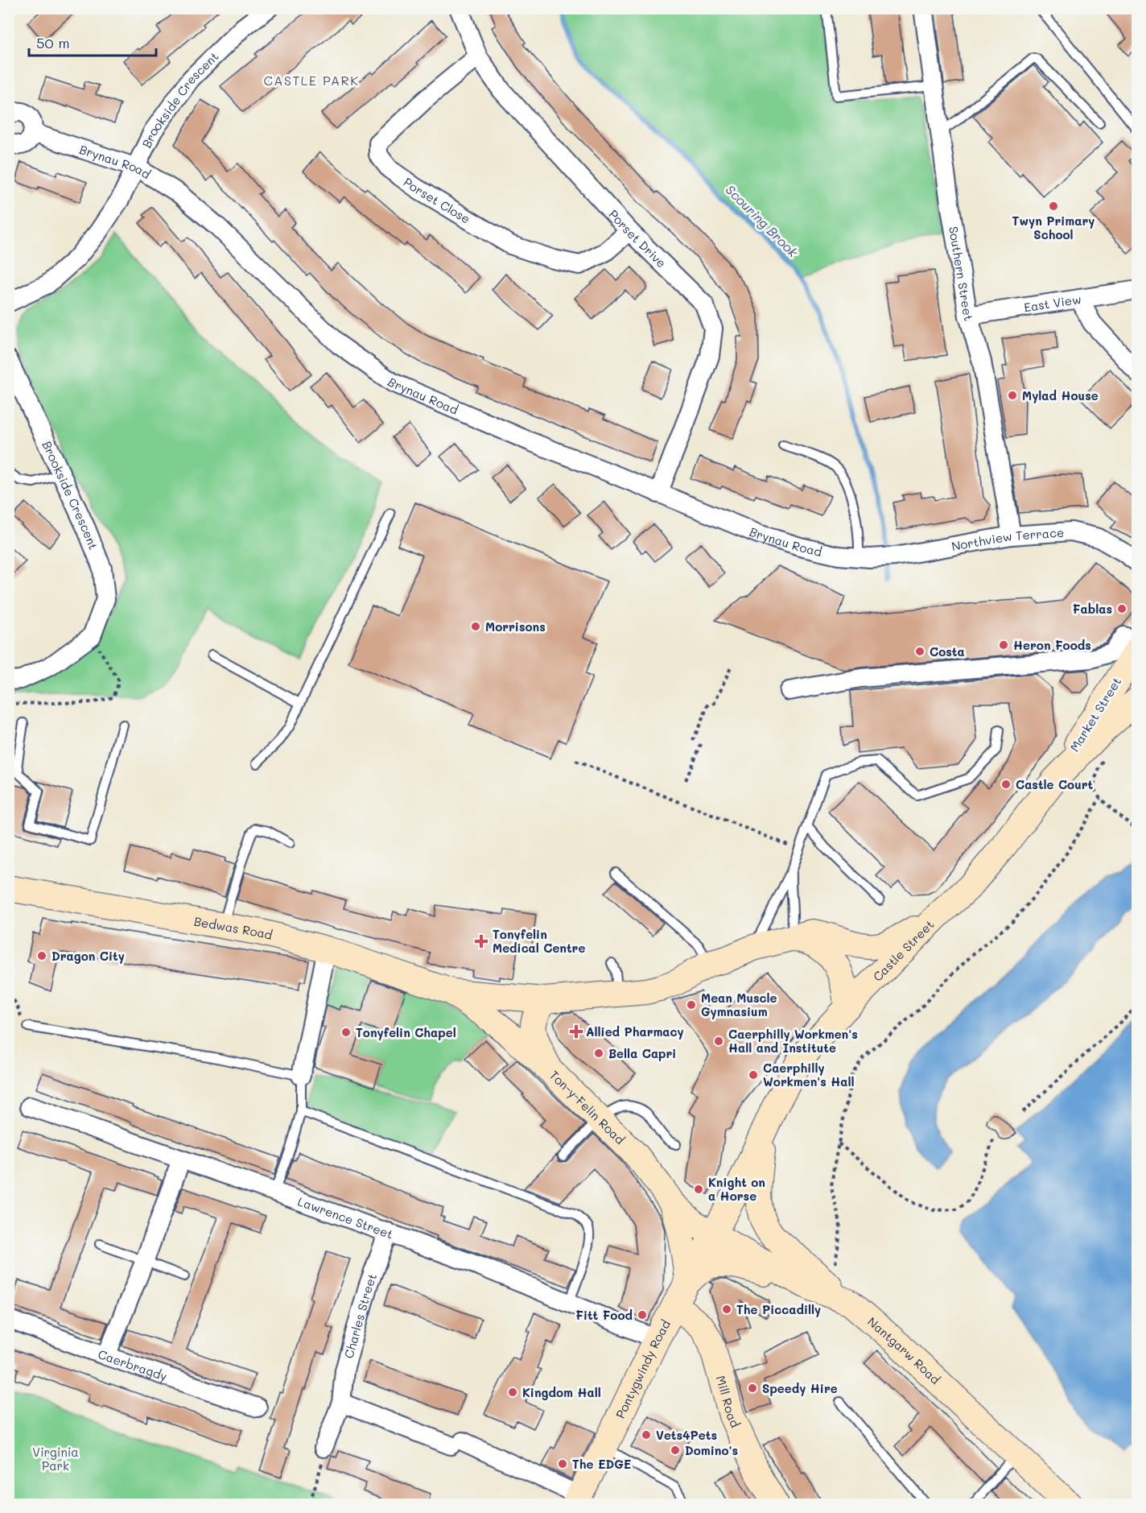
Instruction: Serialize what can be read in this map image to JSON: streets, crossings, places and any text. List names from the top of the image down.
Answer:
{
  "streets": {
    "main road": [
      "Market Street",
      "Bedwas Road",
      "Castle Street",
      "Ton-y-Felin Road",
      "Nantgarw Road",
      "Pontygwindy Road",
      "Mill Road"
    ],
    "street": [
      "Brookside Crescent",
      "Brynau Road",
      "Porset Close",
      "Porset Drive",
      "Southern Street",
      "East View",
      "Northview Terrace",
      "Lawrence Street",
      "Charles Street",
      "Caerbragdy"
    ]
  },
  "crossings": [
    ["Brookside Crescent", "Brynau Road"],
    ["Brynau Road", "Porset Drive"],
    ["Brynau Road", "Northview Terrace"],
    ["Porset Close", "Porset Drive"],
    ["Southern Street", "East View"],
    ["Southern Street", "Northview Terrace"],
    ["Market Street", "Castle Street"],
    ["Bedwas Road", "Ton-y-Felin Road"],
    ["Castle Street", "Ton-y-Felin Road"],
    ["Castle Street", "Nantgarw Road"],
    ["Castle Street", "Pontygwindy Road"],
    ["Ton-y-Felin Road", "Nantgarw Road"],
    ["Ton-y-Felin Road", "Pontygwindy Road"],
    ["Lawrence Street", "Charles Street"],
    ["Lawrence Street", "Pontygwindy Road"],
    ["Nantgarw Road", "Pontygwindy Road"],
    ["Pontygwindy Road", "Mill Road"]
  ],
  "districts": ["CASTLE PARK"],
  "water": ["Scouring Brook"],
  "parks": ["Virginia Park"],
  "places": {
    "other": [
      "Twyn Primary School",
      "Mylad House",
      "Fablas",
      "Morrisons",
      "Heron Foods",
      "Costa",
      "Castle Court",
      "Dragon City",
      "Mean Muscle Gymnasium",
      "Tonyfelin Chapel",
      "Caerphilly Workmen's Hall and Institute",
      "Bella Capri",
      "Caerphilly Workmen's Hall",
      "Knight on a Horse",
      "The Piccadilly",
      "Fitt Food",
      "Speedy Hire",
      "Kingdom Hall",
      "Vets4Pets",
      "Domino's",
      "The EDGE"
    ],
    "health": ["Tonyfelin Medical Centre", "Allied Pharmacy"]
  },
  "scale_bar": "50 m"
}
